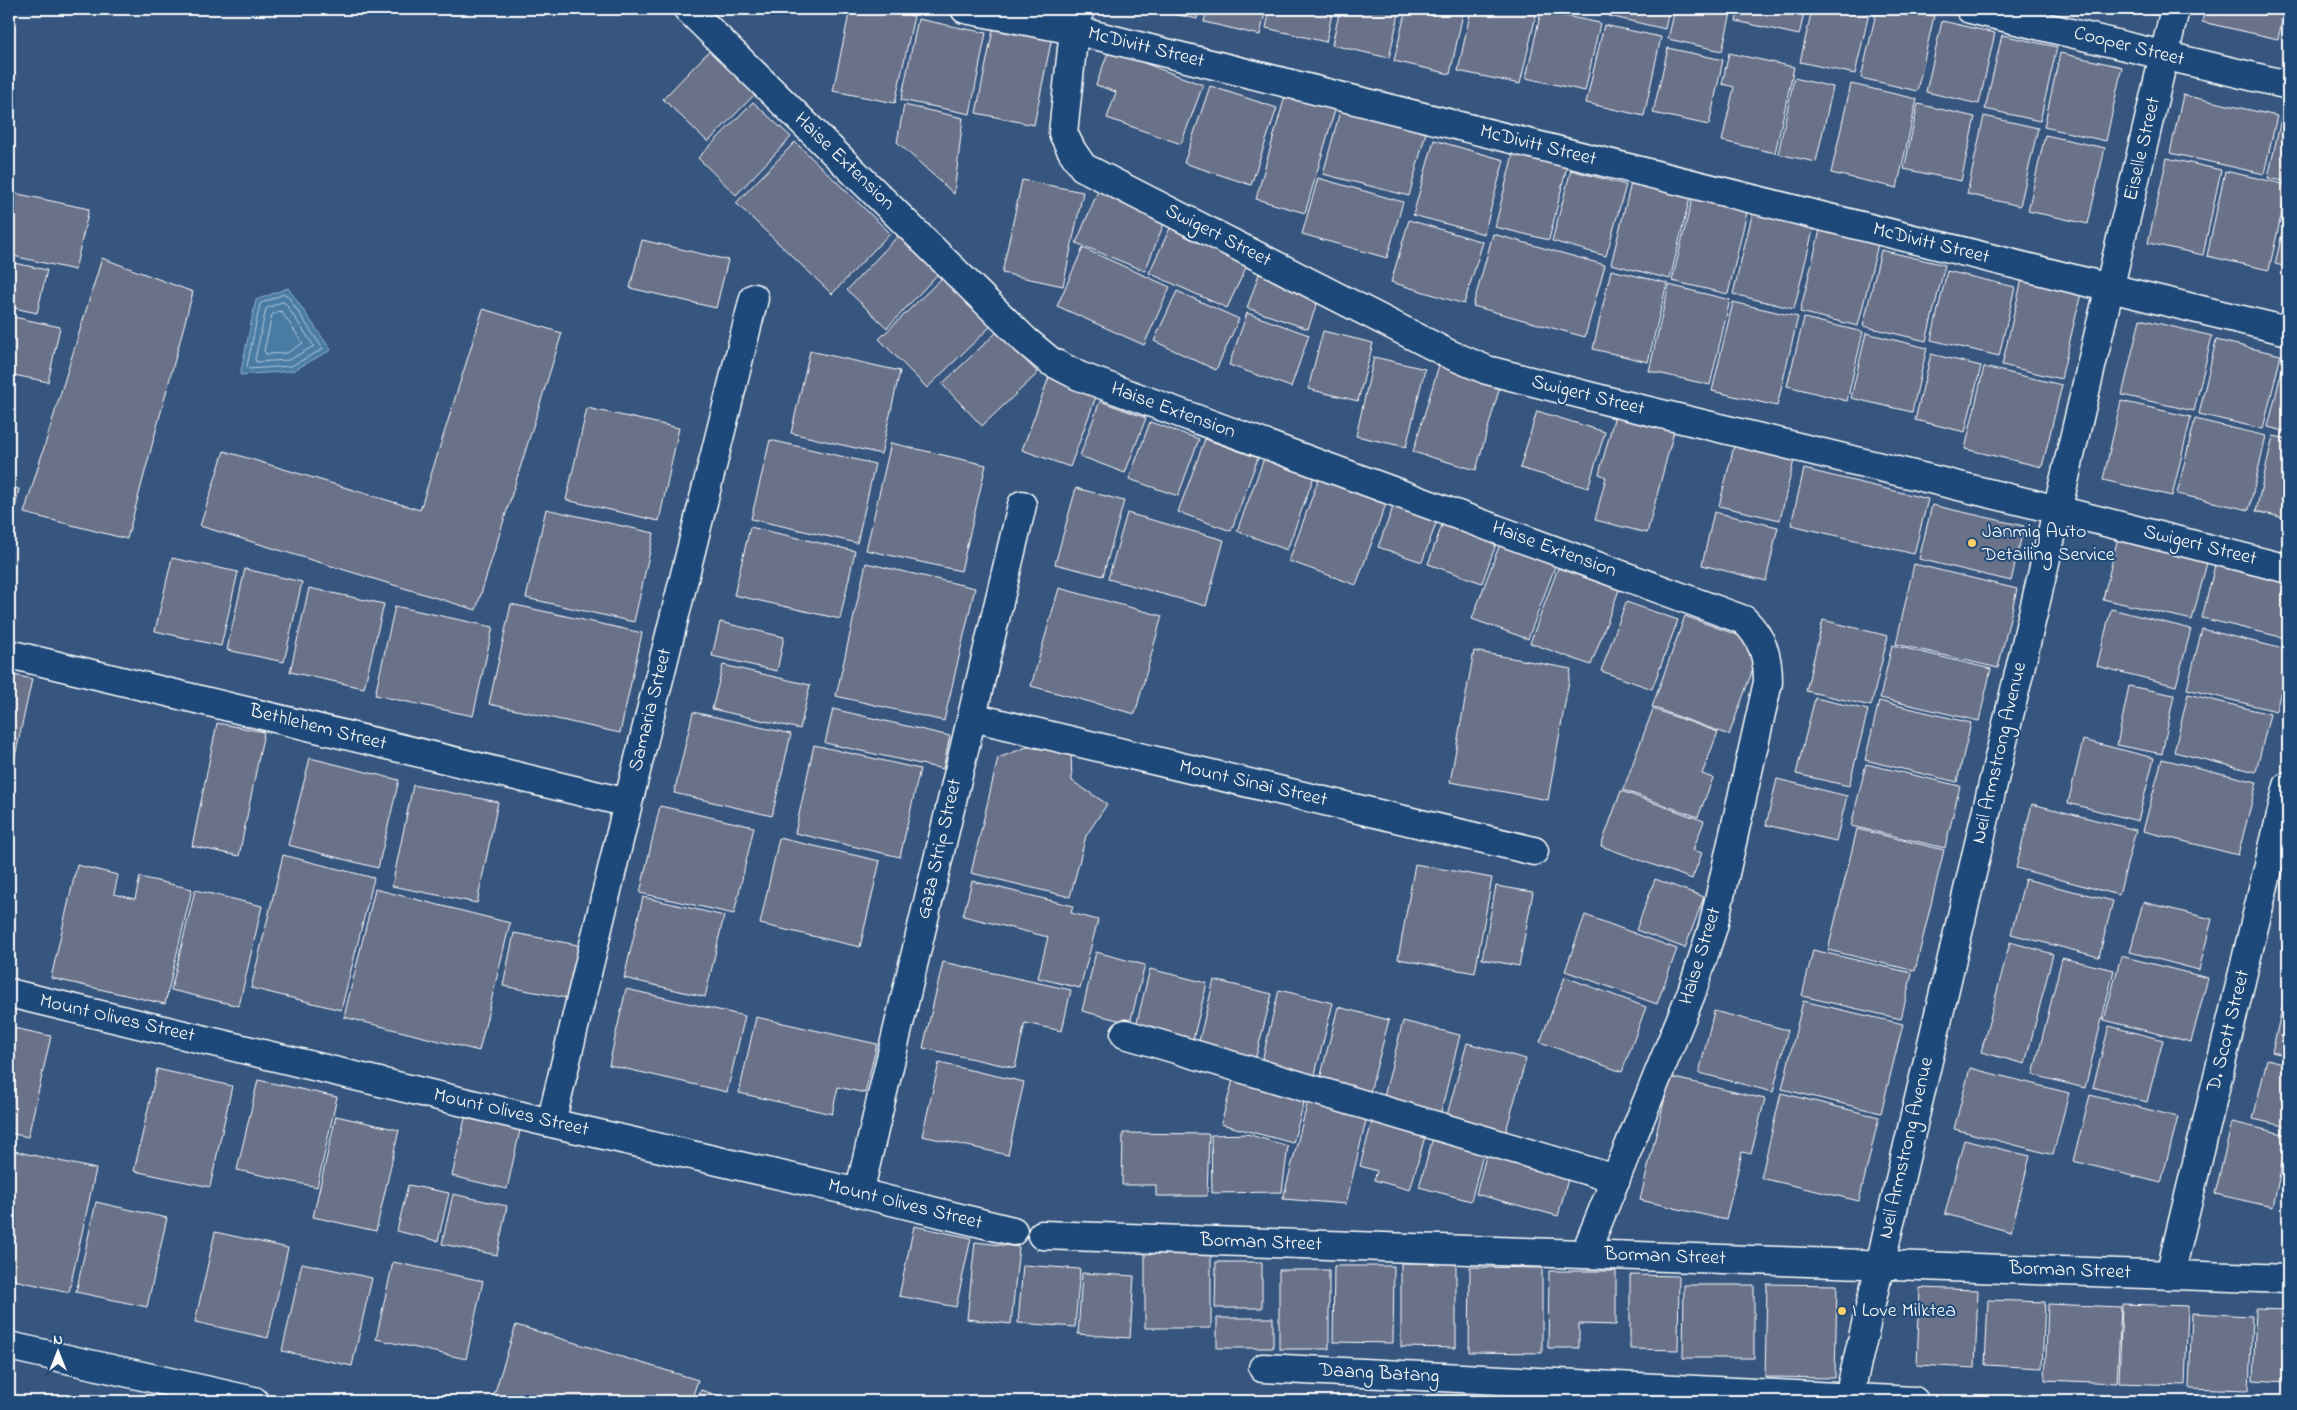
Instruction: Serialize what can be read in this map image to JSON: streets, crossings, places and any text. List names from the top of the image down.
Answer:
{
  "streets": {
    "street": [
      "Cooper Street",
      "McDivitt Street",
      "Eiselle Street",
      "Haise Extension",
      "Swigert Street",
      "Samaria Srteet",
      "Bethlehem Street",
      "Neil Armstrong Avenue",
      "Mount Sinai Street",
      "Gaza Strip Street",
      "Haise Street",
      "Mount Olives Street",
      "D. Scott Street",
      "Borman Street",
      "Daang Batang"
    ]
  },
  "crossings": [
    ["Cooper Street", "Eiselle Street"],
    ["McDivitt Street", "Eiselle Street"],
    ["McDivitt Street", "Swigert Street"],
    ["McDivitt Street", "Neil Armstrong Avenue"],
    ["Eiselle Street", "Neil Armstrong Avenue"],
    ["Haise Extension", "Haise Street"],
    ["Swigert Street", "Neil Armstrong Avenue"],
    ["Samaria Srteet", "Bethlehem Street"],
    ["Samaria Srteet", "Mount Olives Street"],
    ["Neil Armstrong Avenue", "Borman Street"],
    ["Neil Armstrong Avenue", "Daang Batang"],
    ["Mount Sinai Street", "Gaza Strip Street"],
    ["Gaza Strip Street", "Mount Olives Street"],
    ["Haise Street", "Borman Street"],
    ["D. Scott Street", "Borman Street"]
  ],
  "places": ["Janmig Auto Detailing Service", "I Love Milktea"],
  "north": "top"
}
